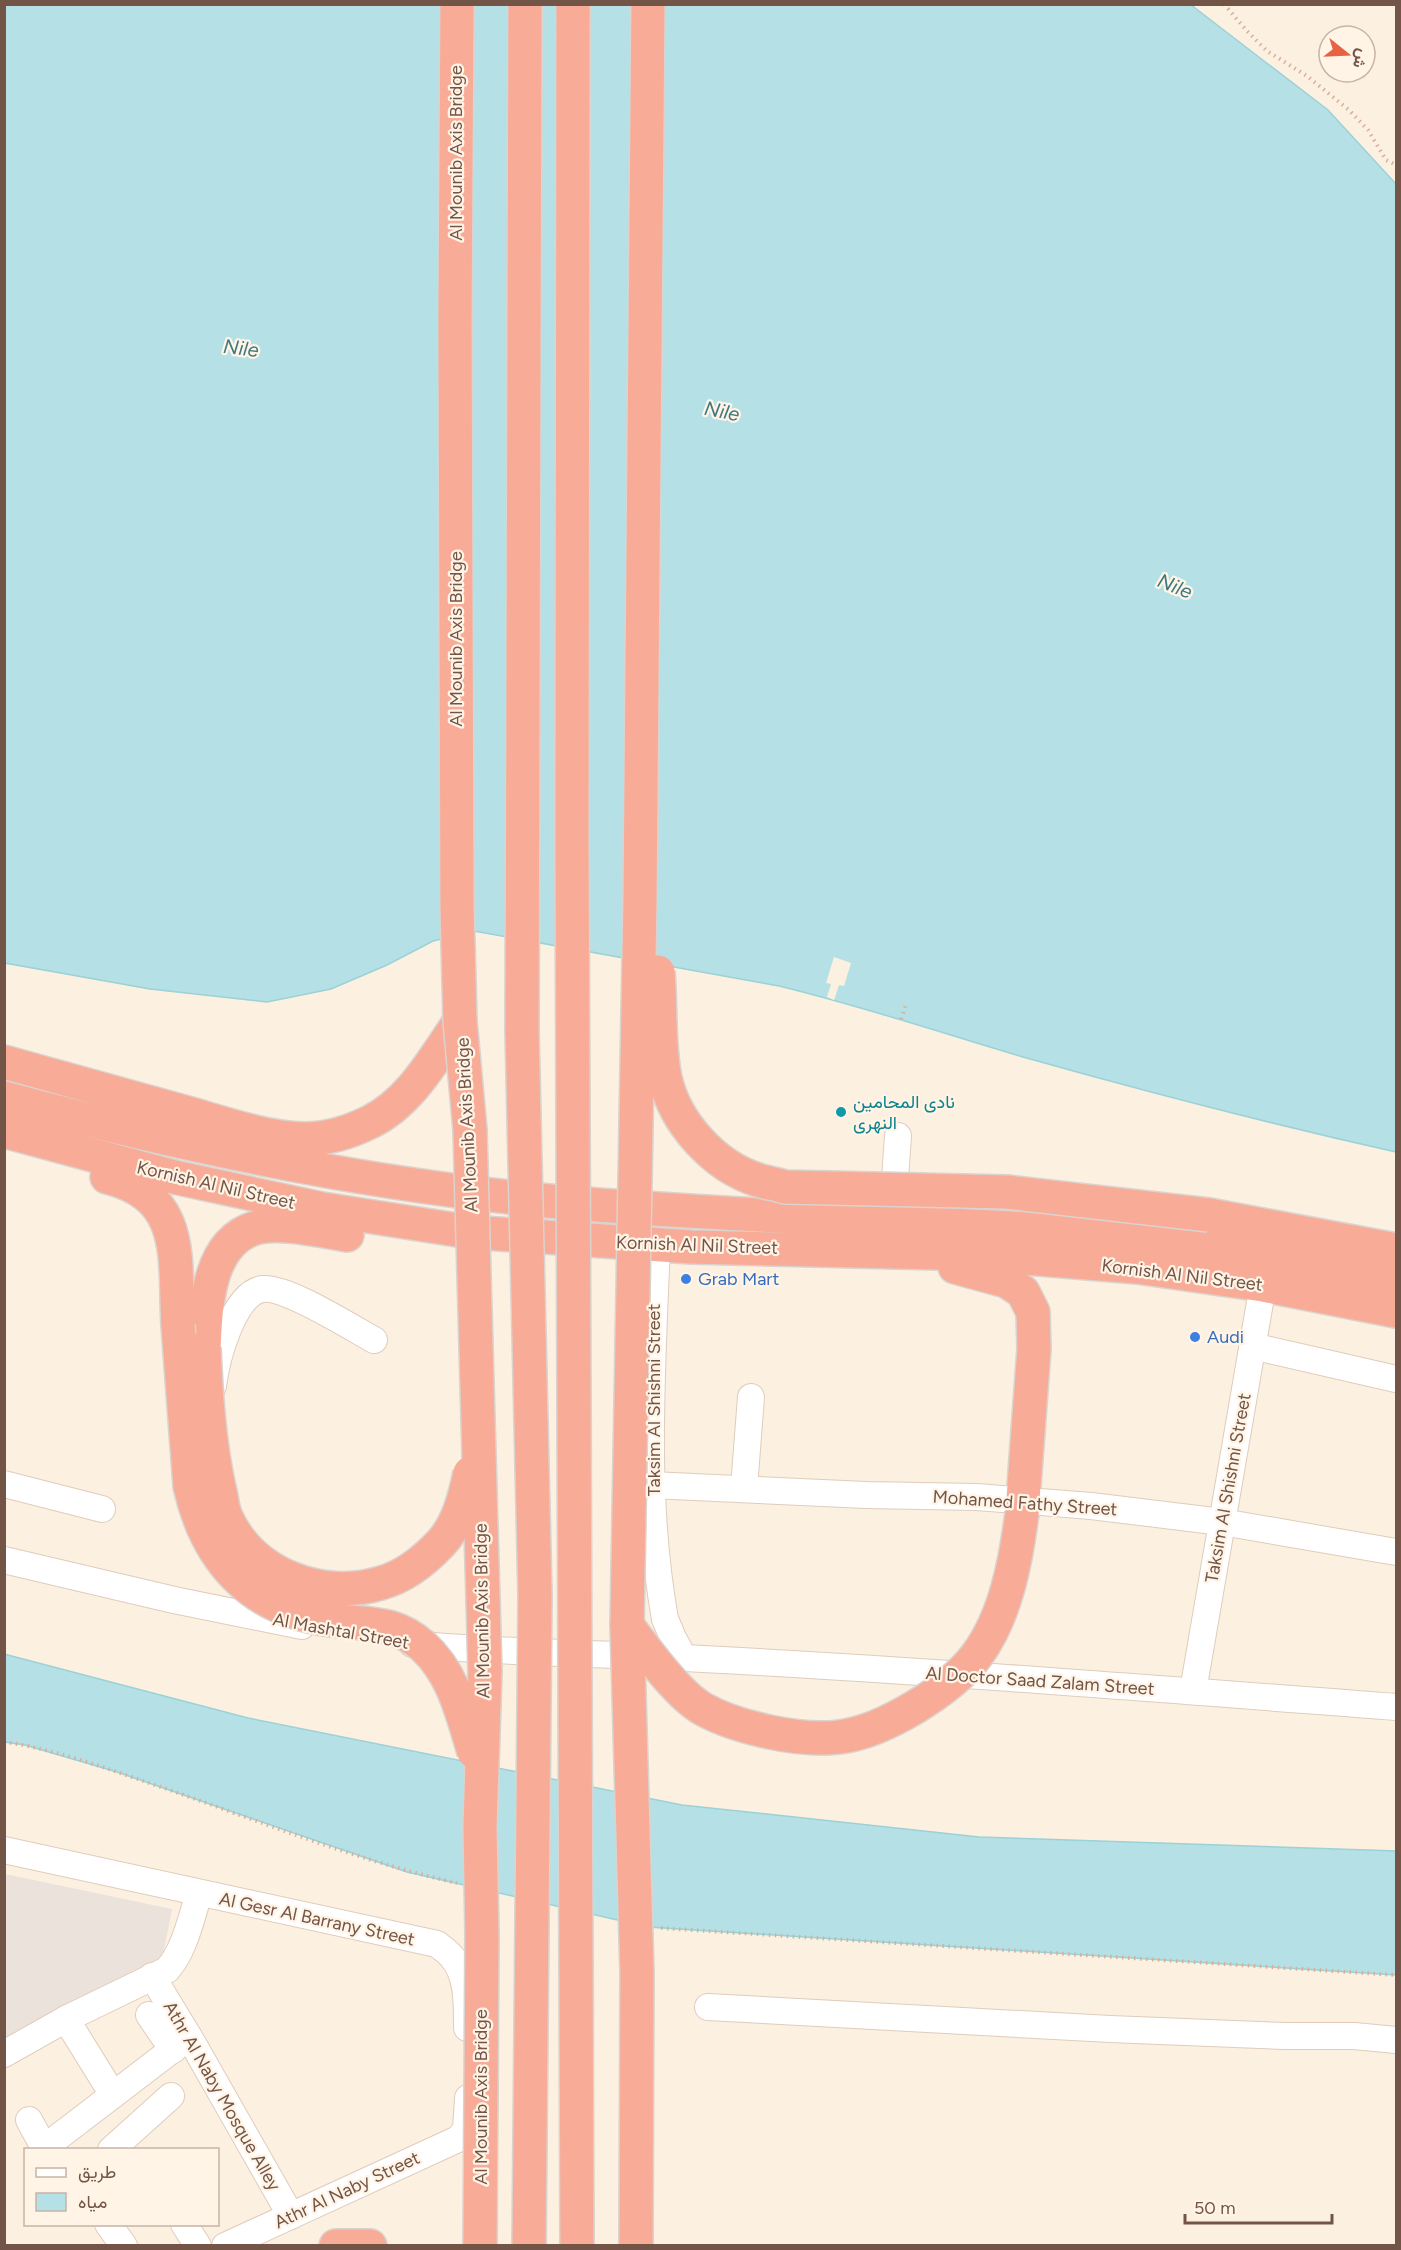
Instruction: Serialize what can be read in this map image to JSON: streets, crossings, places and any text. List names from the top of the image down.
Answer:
{
  "streets": {
    "highway": ["Al Mounib Axis Bridge", "Kornish Al Nil Street"],
    "street": [
      "Taksim Al Shishni Street",
      "Mohamed Fathy Street",
      "Al Mashtal Street",
      "Al Doctor Saad Zalam Street",
      "Al Gesr Al Barrany Street",
      "Athr Al Naby Mosque Alley",
      "Athr Al Naby Street"
    ]
  },
  "crossings": [
    ["Kornish Al Nil Street", "Taksim Al Shishni Street"],
    ["Taksim Al Shishni Street", "Mohamed Fathy Street"],
    ["Taksim Al Shishni Street", "Al Mashtal Street"],
    ["Taksim Al Shishni Street", "Al Doctor Saad Zalam Street"],
    ["Al Mashtal Street", "Al Doctor Saad Zalam Street"],
    ["Al Gesr Al Barrany Street", "Athr Al Naby Street"],
    ["Athr Al Naby Mosque Alley", "Athr Al Naby Street"]
  ],
  "water": ["Nile"],
  "places": ["نادى المحامين النهرى", "Grab Mart", "Audi"],
  "legend": ["طريق", "مياه"],
  "scale_bar": "50 m",
  "north": "right"
}
